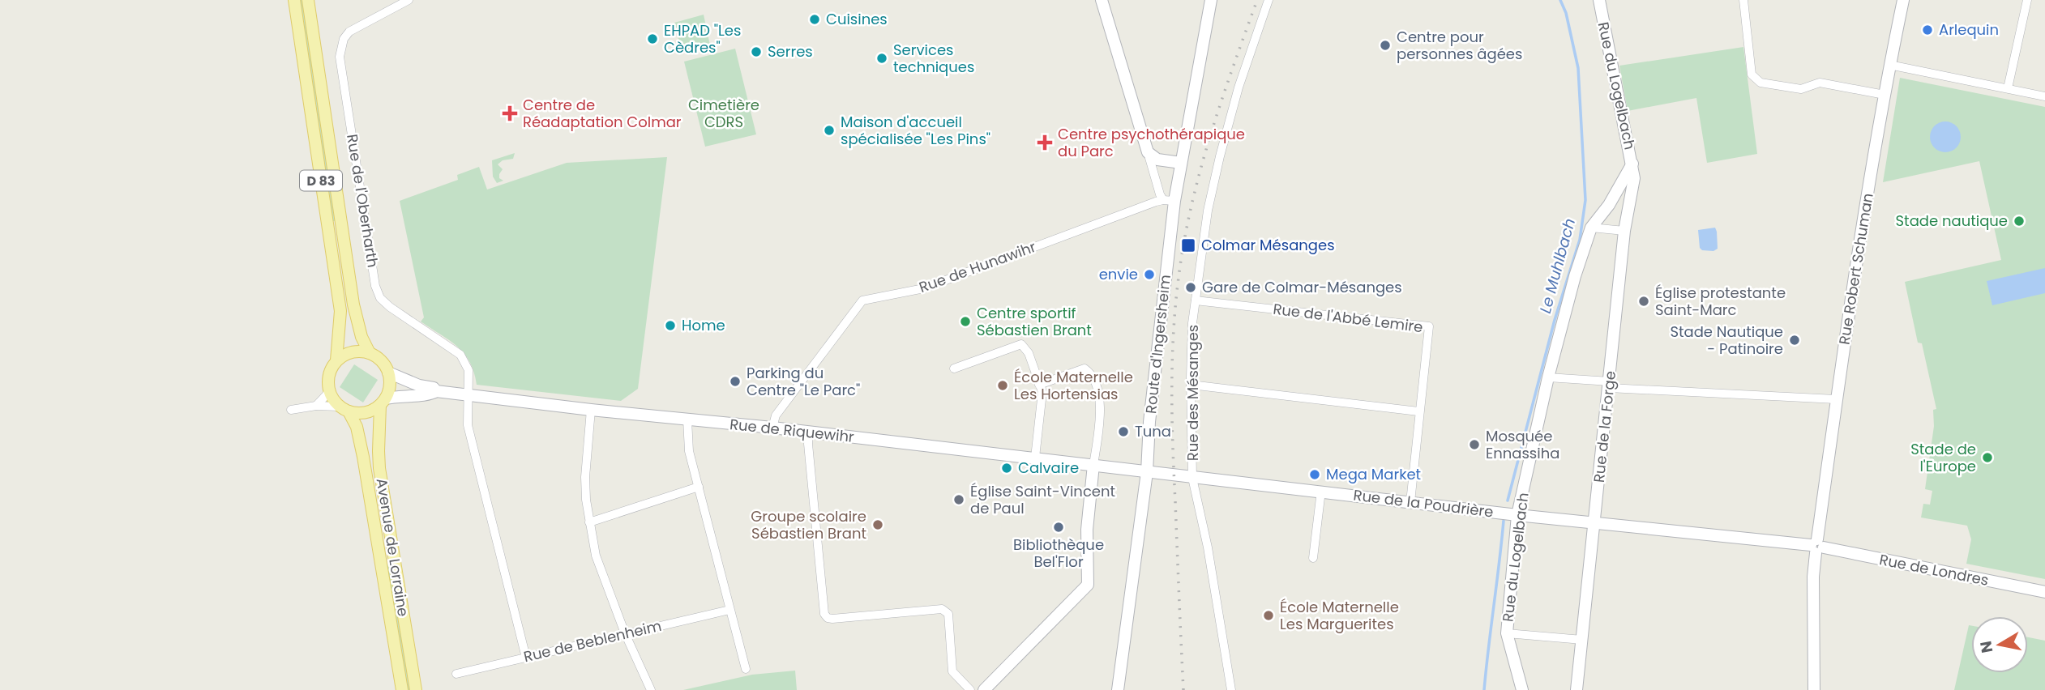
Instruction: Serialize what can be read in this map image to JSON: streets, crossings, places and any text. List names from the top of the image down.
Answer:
{
  "streets": {
    "main road": ["D 83", "Avenue de Lorraine"],
    "street": [
      "Rue du Logelbach",
      "Rue de l'Oberharth",
      "Rue de Hunawihr",
      "Rue Robert Schuman",
      "Rue de l'Abbé Lemire",
      "Route d'Ingersheim",
      "Rue des Mésanges",
      "Rue de la Forge",
      "Rue de Riquewihr",
      "Rue de la Poudrière",
      "Rue de Londres",
      "Rue de Beblenheim"
    ]
  },
  "crossings": [
    ["Rue du Logelbach", "Rue de la Forge"],
    ["Rue du Logelbach", "Rue de la Poudrière"],
    ["D 83", "Rue de Riquewihr"],
    ["D 83", "Avenue de Lorraine"],
    ["Rue de l'Oberharth", "Rue de Riquewihr"],
    ["Rue de l'Oberharth", "Rue de Beblenheim"],
    ["Rue de Hunawihr", "Route d'Ingersheim"],
    ["Rue de Hunawihr", "Rue de Riquewihr"],
    ["Rue Robert Schuman", "Rue de Londres"],
    ["Rue de l'Abbé Lemire", "Rue des Mésanges"],
    ["Rue de l'Abbé Lemire", "Rue de la Poudrière"],
    ["Route d'Ingersheim", "Rue de Riquewihr"],
    ["Route d'Ingersheim", "Rue de la Poudrière"],
    ["Rue des Mésanges", "Rue de la Poudrière"],
    ["Rue de la Forge", "Rue de la Poudrière"],
    ["Rue de la Forge", "Rue de Londres"],
    ["Rue de Riquewihr", "Rue de la Poudrière"],
    ["Rue de Riquewihr", "Avenue de Lorraine"],
    ["Rue de la Poudrière", "Rue de Londres"]
  ],
  "water": ["Le Muhlbach"],
  "parks": ["Cimetière CDRS"],
  "places": {
    "other": [
      "Cuisines",
      "Arlequin",
      "EHPAD \"Les Cèdres\"",
      "Centre pour personnes âgées",
      "Serres",
      "Services techniques",
      "Maison d'accueil spécialisée \"Les Pins\"",
      "Stade nautique",
      "envie",
      "Gare de Colmar-Mésanges",
      "Église protestante Saint-Marc",
      "Centre sportif Sébastien Brant",
      "Home",
      "Stade Nautique - Patinoire",
      "Parking du Centre \"Le Parc\"",
      "École Maternelle Les Hortensias",
      "Tuna",
      "Mosquée Ennassiha",
      "Stade de l'Europe",
      "Calvaire",
      "Mega Market",
      "Église Saint-Vincent de Paul",
      "Groupe scolaire Sébastien Brant",
      "Bibliothèque Bel'Flor",
      "École Maternelle Les Marguerites"
    ],
    "health": ["Centre de Réadaptation Colmar", "Centre psychothérapique du Parc"],
    "transit": ["Colmar Mésanges"]
  },
  "north": "left"
}
